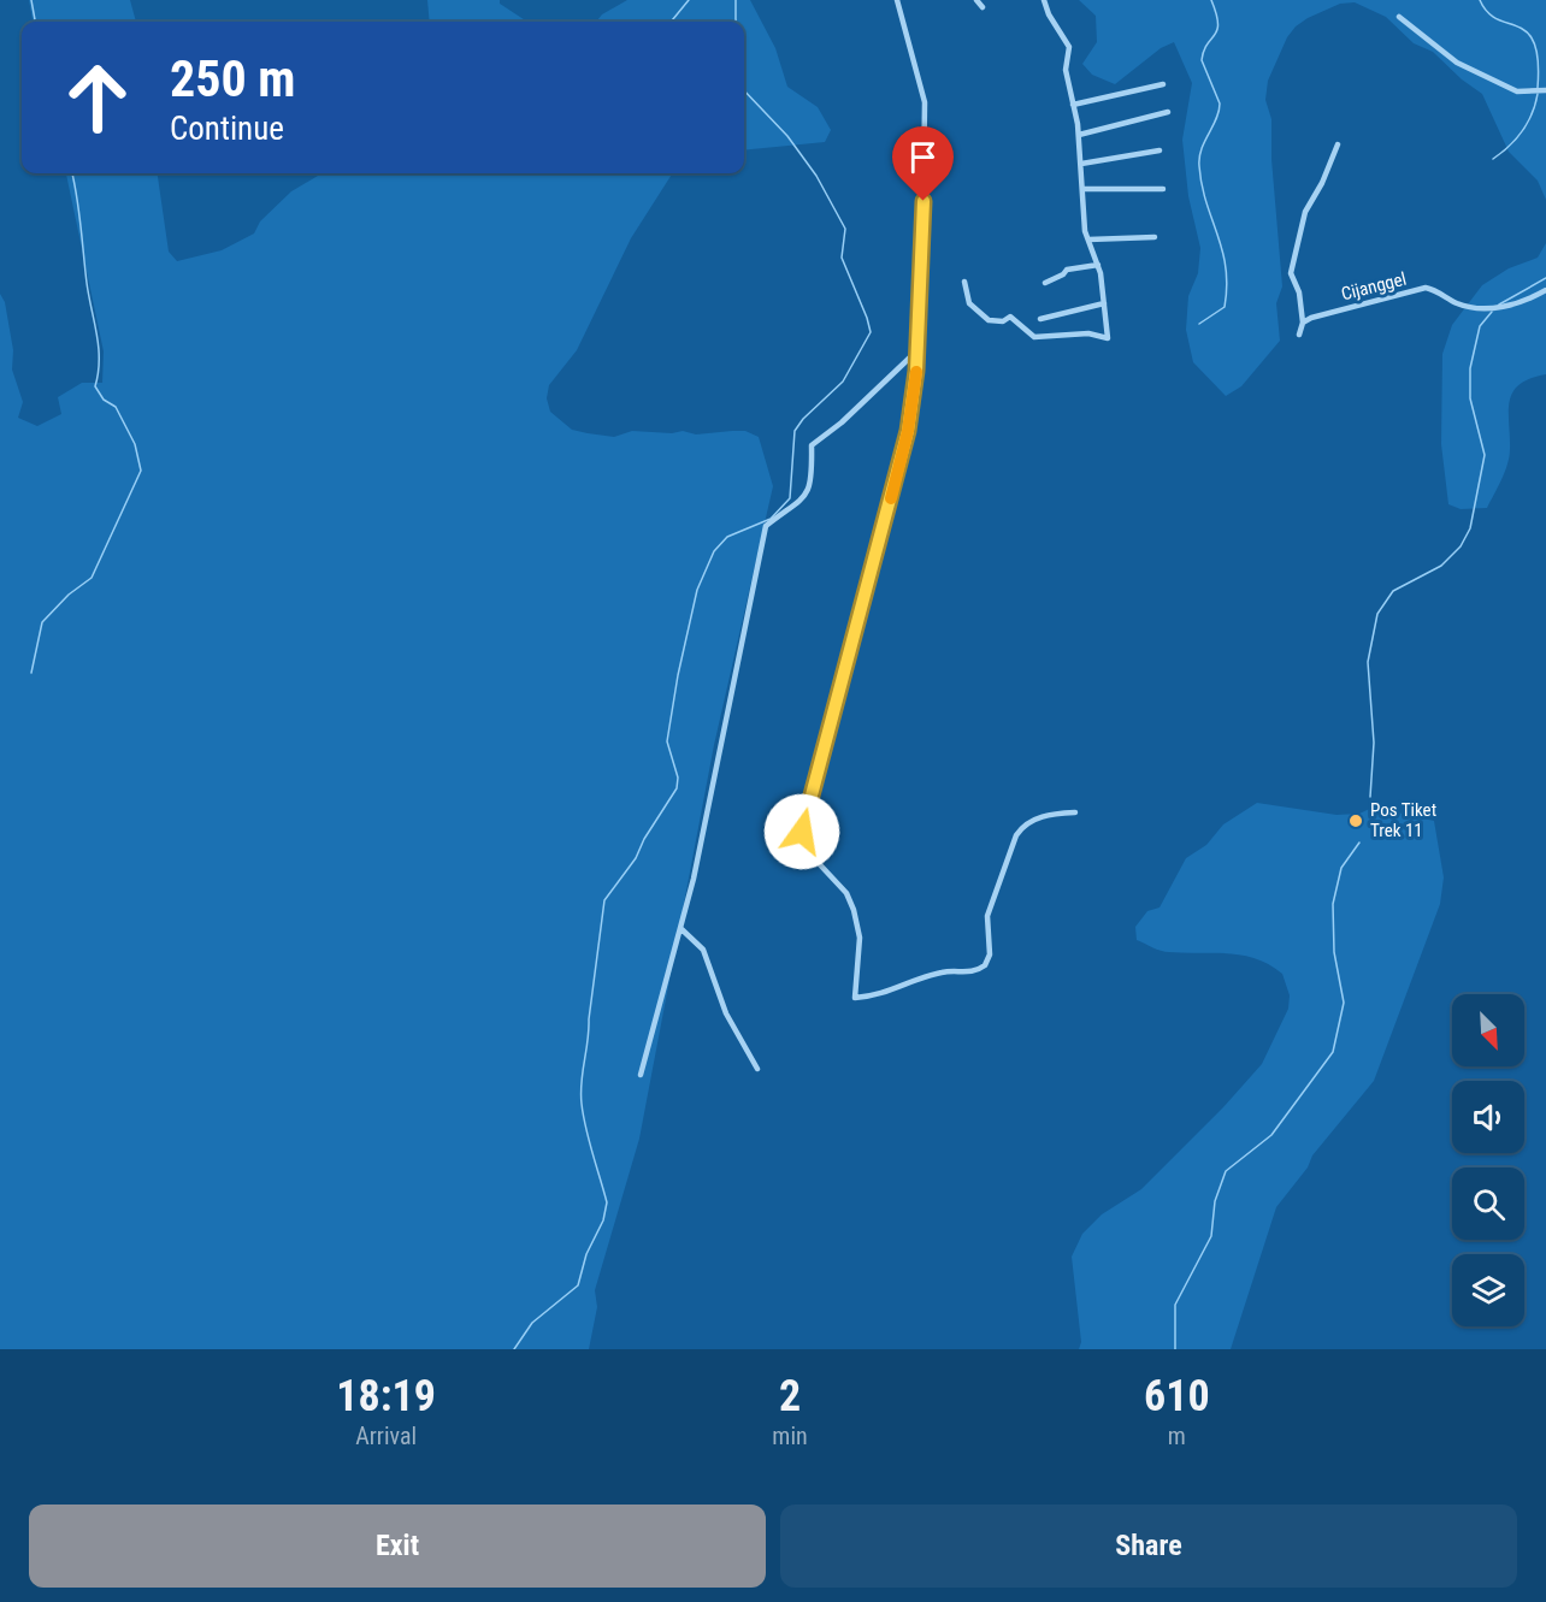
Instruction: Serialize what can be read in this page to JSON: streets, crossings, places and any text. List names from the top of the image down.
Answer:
{
  "streets": {
    "street": ["Cijanggel"]
  },
  "places": ["Pos Tiket Trek 11"],
  "north": "bottom right",
  "page": {
    "turn": ["250 m", "Continue"],
    "eta": [
      "18:19",
      "Arrival",
      "2",
      "min",
      "610",
      "m"
    ],
    "buttons": ["Exit", "Share"]
  }
}
